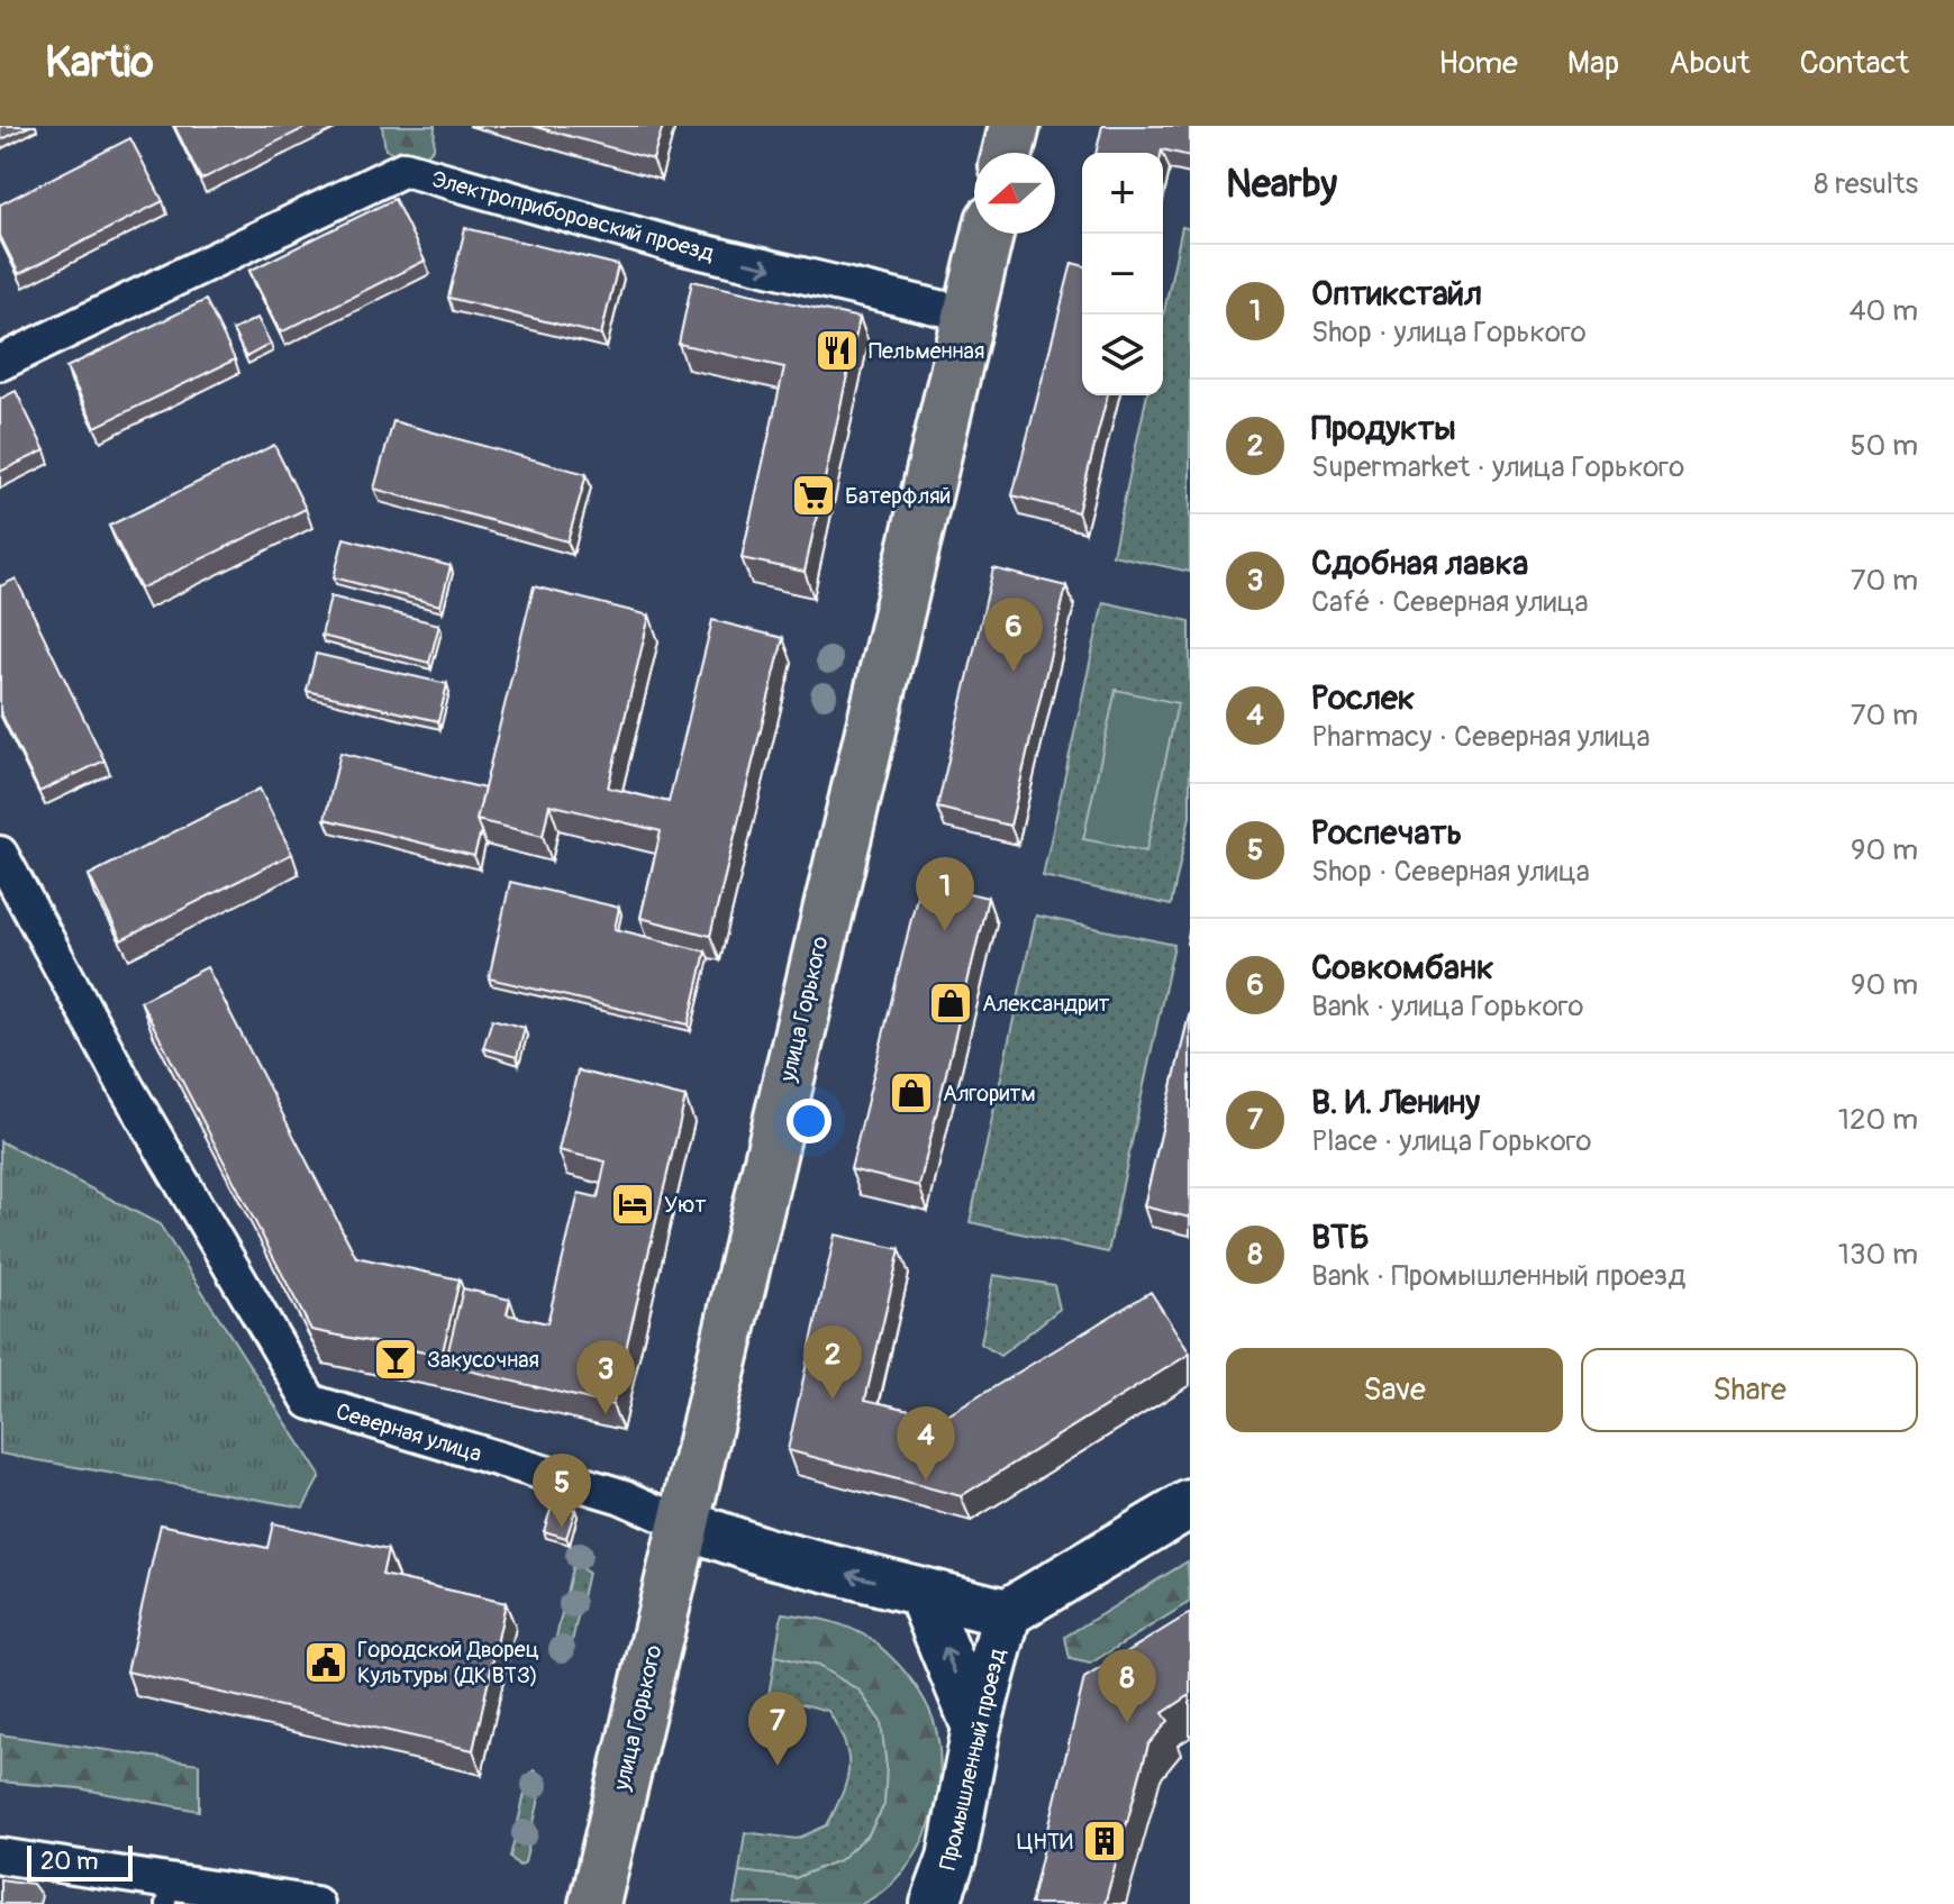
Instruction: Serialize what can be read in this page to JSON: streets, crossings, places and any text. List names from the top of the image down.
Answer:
{
  "streets": {
    "main road": ["улица Горького", "Северная улица", "Промышленный проезд"],
    "street": ["Электроприборовский проезд"]
  },
  "crossings": [
    ["Электроприборовский проезд", "улица Горького"],
    ["улица Горького", "Северная улица"],
    ["Северная улица", "Промышленный проезд"]
  ],
  "one_way": ["Электроприборовский проезд"],
  "places": {
    "restaurant": ["Пельменная"],
    "supermarket": ["Батерфляй"],
    "shop": ["Александрит", "Алгоритм"],
    "hotel": ["Уют"],
    "bar": ["Закусочная"],
    "public building": ["Городской Дворец Культуры (ДК ВТЗ)"],
    "building": ["ЦНТИ"]
  },
  "scale_bar": "20 m",
  "north": "left",
  "page": {
    "header": "Kartio",
    "nav": [
      "Home",
      "Map",
      "About",
      "Contact"
    ],
    "heading": ["Nearby", "8 results"],
    "map_buttons": ["+", "−"],
    "list": [
      {
        "mark": "1",
        "name": "Оптикстайл",
        "note": "Shop · улица Горького",
        "value": "40 m"
      },
      {
        "mark": "2",
        "name": "Продукты",
        "note": "Supermarket · улица Горького",
        "value": "50 m"
      },
      {
        "mark": "3",
        "name": "Сдобная лавка",
        "note": "Café · Северная улица",
        "value": "70 m"
      },
      {
        "mark": "4",
        "name": "Рослек",
        "note": "Pharmacy · Северная улица",
        "value": "70 m"
      },
      {
        "mark": "5",
        "name": "Роспечать",
        "note": "Shop · Северная улица",
        "value": "90 m"
      },
      {
        "mark": "6",
        "name": "Совкомбанк",
        "note": "Bank · улица Горького",
        "value": "90 m"
      },
      {
        "mark": "7",
        "name": "В. И. Ленину",
        "note": "Place · улица Горького",
        "value": "120 m"
      },
      {
        "mark": "8",
        "name": "ВТБ",
        "note": "Bank · Промышленный проезд",
        "value": "130 m"
      }
    ],
    "pins": [
      "6",
      "1",
      "2",
      "3",
      "4",
      "5",
      "8",
      "7"
    ],
    "buttons": ["Save", "Share"],
    "scale": "20 m"
  }
}
